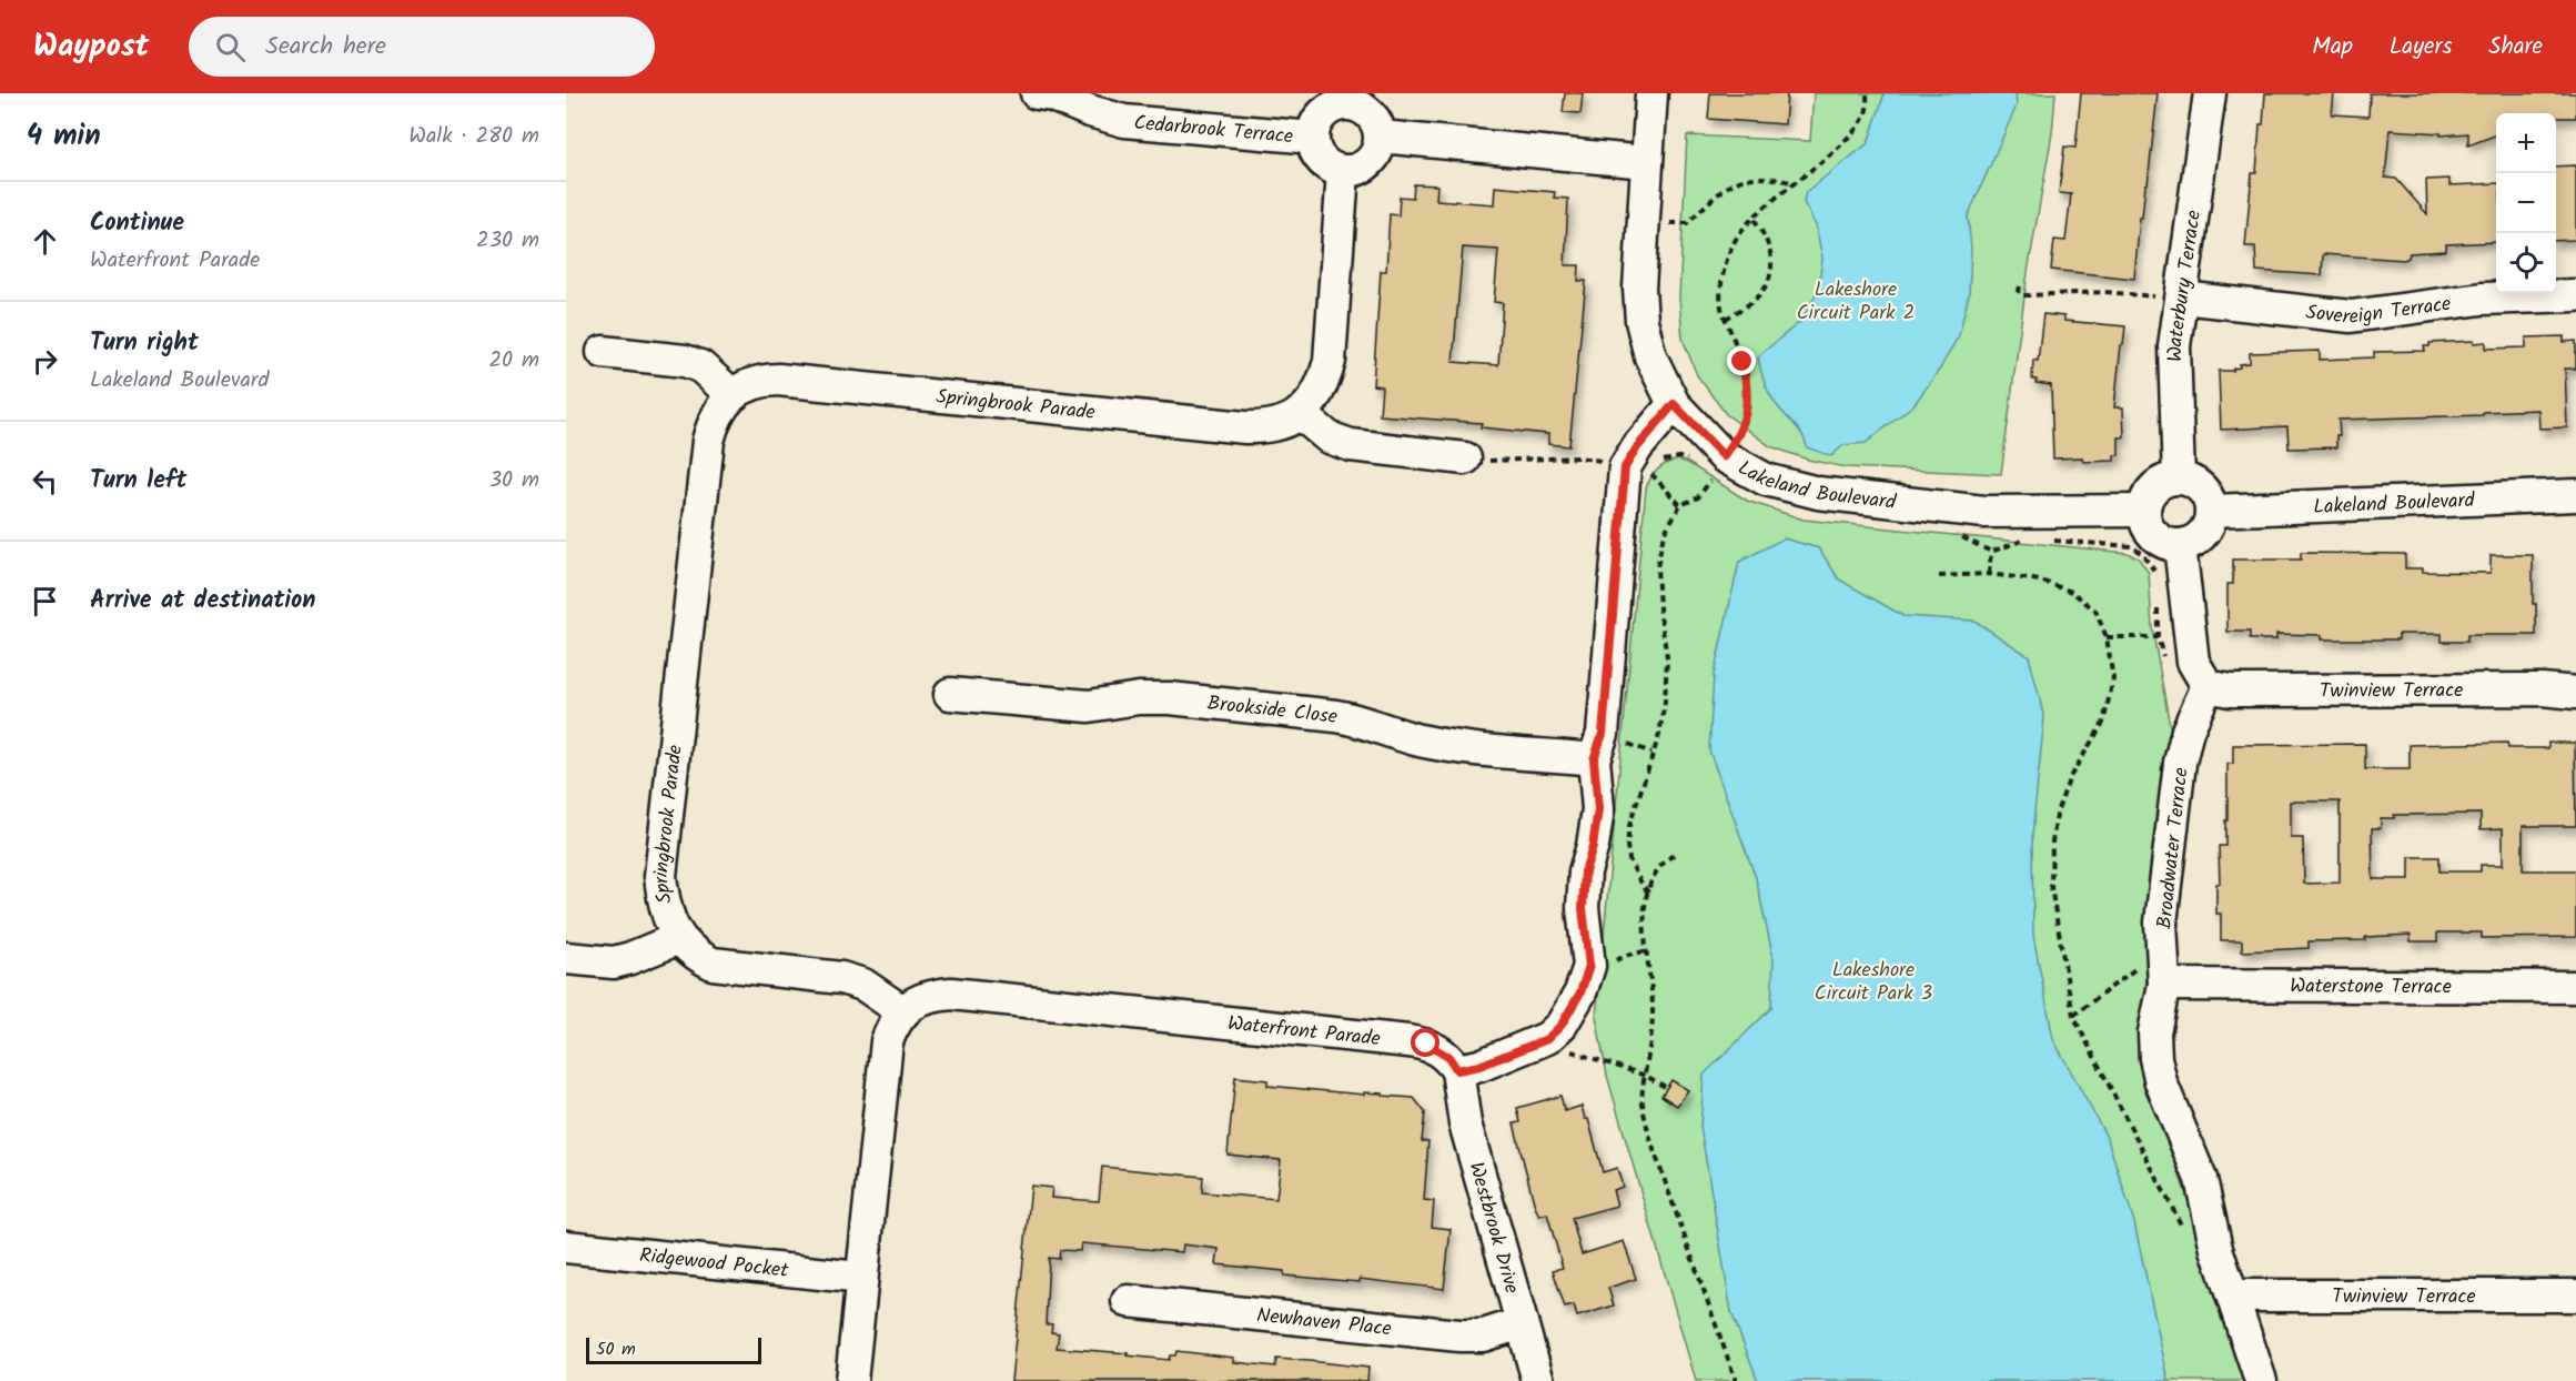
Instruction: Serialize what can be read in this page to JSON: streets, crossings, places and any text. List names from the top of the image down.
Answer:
{
  "streets": {
    "street": [
      "Cedarbrook Terrace",
      "Waterbury Terrace",
      "Sovereign Terrace",
      "Springbrook Parade",
      "Lakeland Boulevard",
      "Twinview Terrace",
      "Brookside Close",
      "Broadwater Terrace",
      "Waterstone Terrace",
      "Waterfront Parade",
      "Westbrook Drive",
      "Ridgewood Pocket",
      "Newhaven Place"
    ]
  },
  "crossings": [
    ["Cedarbrook Terrace", "Springbrook Parade"],
    ["Waterbury Terrace", "Sovereign Terrace"],
    ["Waterbury Terrace", "Lakeland Boulevard"],
    ["Twinview Terrace", "Broadwater Terrace"],
    ["Broadwater Terrace", "Waterstone Terrace"],
    ["Waterfront Parade", "Westbrook Drive"],
    ["Westbrook Drive", "Newhaven Place"]
  ],
  "parks": ["Lakeshore Circuit Park 2", "Lakeshore Circuit Park 3"],
  "scale_bar": "50 m",
  "page": {
    "header": "Waypost",
    "search": "Search here",
    "nav": ["Map", "Layers", "Share"],
    "heading": ["4 min", "Walk · 280 m"],
    "map_buttons": ["+", "−"],
    "list": [
      ["Continue", "Waterfront Parade", "230 m"],
      ["Turn right", "Lakeland Boulevard", "20 m"],
      ["Turn left", "30 m"],
      "Arrive at destination"
    ],
    "scale": "50 m"
  }
}
